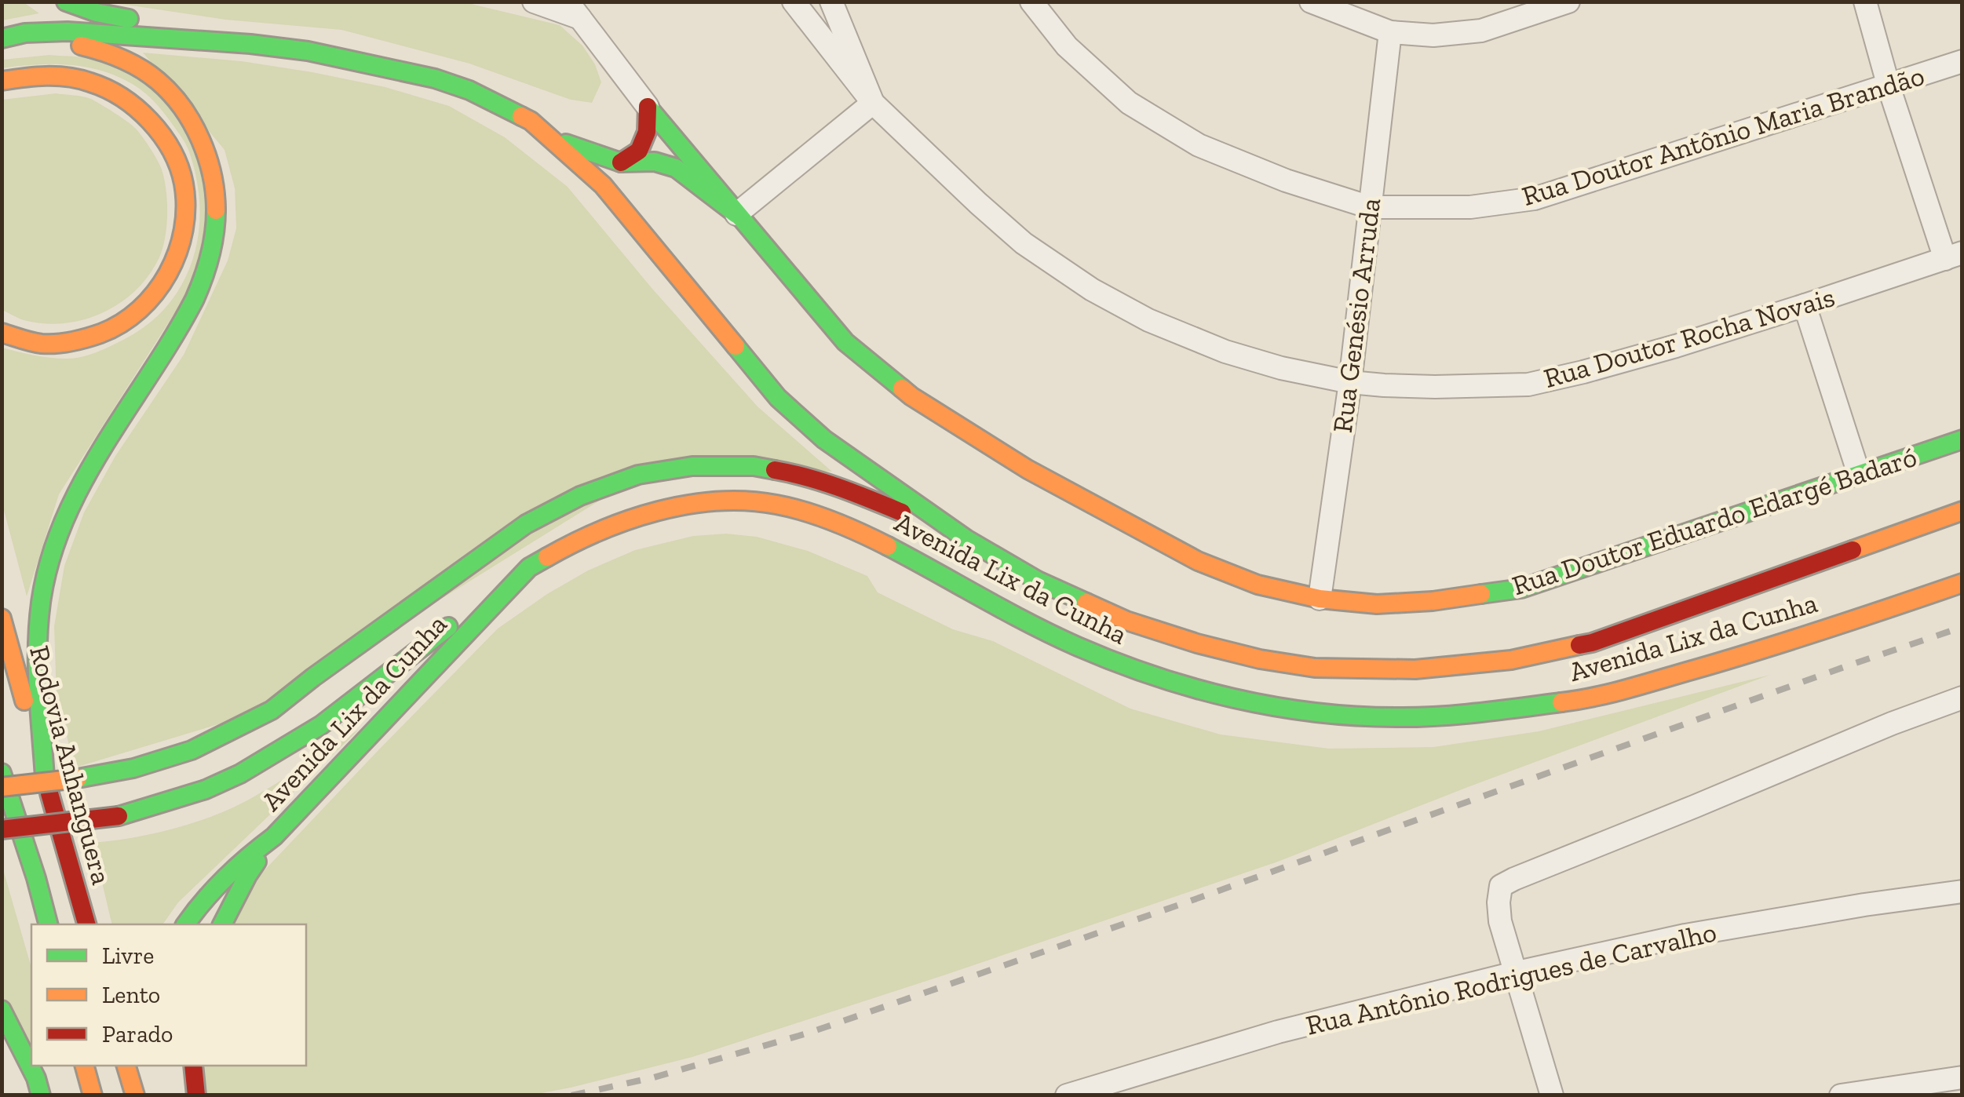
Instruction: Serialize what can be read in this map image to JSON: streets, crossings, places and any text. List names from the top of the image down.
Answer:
{
  "streets": {
    "main road": ["Rua Doutor Eduardo Edargé Badaró", "Avenida Lix da Cunha", "Rodovia Anhanguera"],
    "street": [
      "Rua Doutor Antônio Maria Brandão",
      "Rua Genésio Arruda",
      "Rua Doutor Rocha Novais",
      "Rua Antônio Rodrigues de Carvalho"
    ]
  },
  "crossings": [
    ["Rua Doutor Antônio Maria Brandão", "Rua Genésio Arruda"],
    ["Rua Genésio Arruda", "Rua Doutor Rocha Novais"],
    ["Rua Genésio Arruda", "Rua Doutor Eduardo Edargé Badaró"]
  ],
  "legend": ["Livre", "Lento", "Parado"]
}
